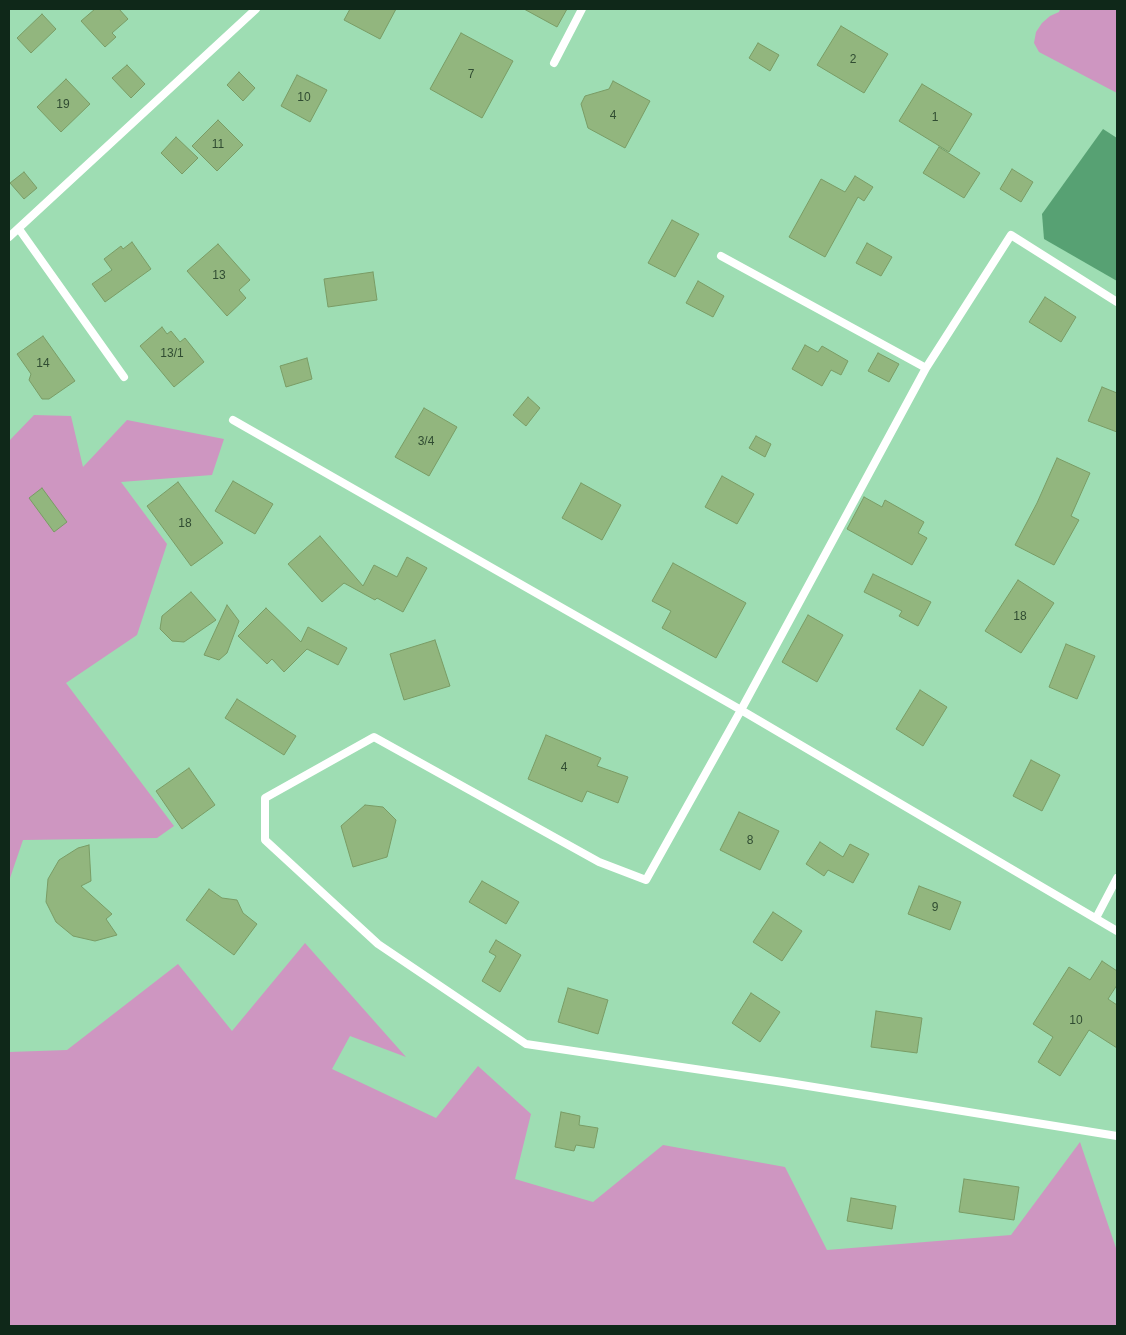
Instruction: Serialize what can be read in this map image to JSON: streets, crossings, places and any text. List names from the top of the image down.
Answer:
{
  "house_numbers": [
    "2",
    "7",
    "10",
    "19",
    "4",
    "1",
    "11",
    "13",
    "13/1",
    "14",
    "3/4",
    "18",
    "18",
    "4",
    "8",
    "9",
    "10"
  ]
}
